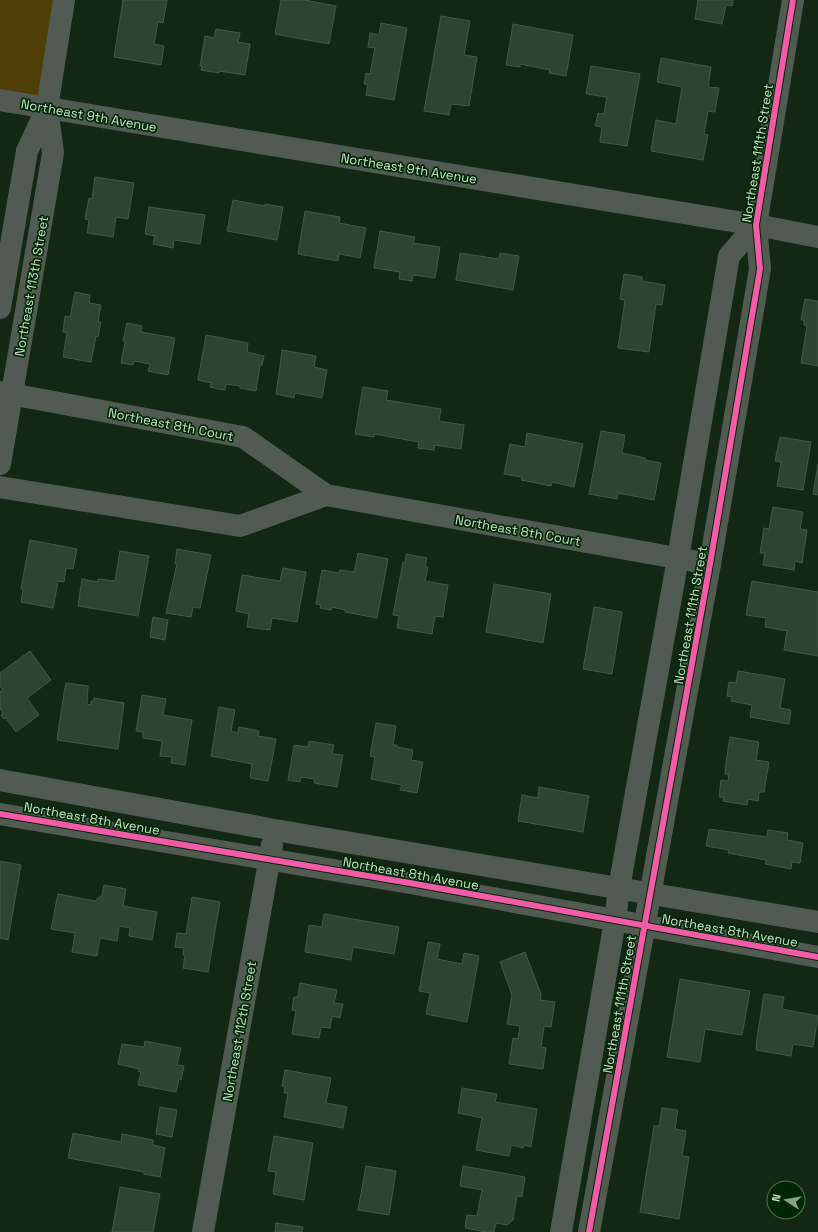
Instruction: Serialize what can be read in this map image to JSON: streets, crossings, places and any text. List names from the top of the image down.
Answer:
{
  "streets": {
    "street": [
      "Northeast 9th Avenue",
      "Northeast 111th Street",
      "Northeast 113th Street",
      "Northeast 8th Court",
      "Northeast 8th Avenue",
      "Northeast 112th Street"
    ]
  },
  "crossings": [
    ["Northeast 9th Avenue", "Northeast 111th Street"],
    ["Northeast 9th Avenue", "Northeast 113th Street"],
    ["Northeast 111th Street", "Northeast 8th Court"],
    ["Northeast 111th Street", "Northeast 8th Avenue"],
    ["Northeast 113th Street", "Northeast 8th Court"],
    ["Northeast 8th Avenue", "Northeast 112th Street"]
  ],
  "north": "left"
}
